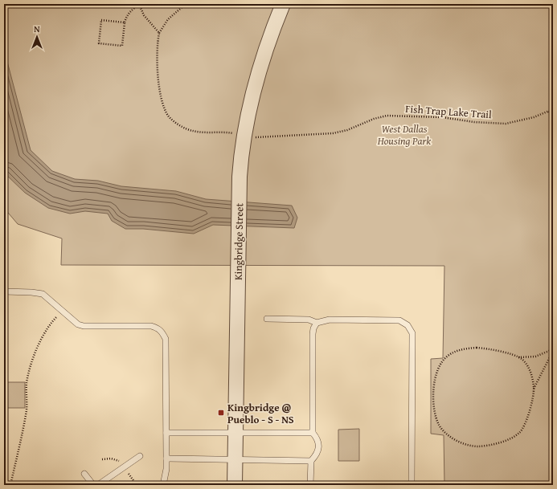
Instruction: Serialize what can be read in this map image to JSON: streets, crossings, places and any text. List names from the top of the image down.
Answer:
{
  "streets": {
    "street": ["Kingbridge Street"],
    "path": ["Fish Trap Lake Trail"]
  },
  "crossings": [
    ["Fish Trap Lake Trail", "Kingbridge Street"]
  ],
  "parks": ["West Dallas Housing Park"],
  "places": {
    "transit": ["Kingbridge @ Pueblo - S - NS"]
  },
  "north": "top"
}
